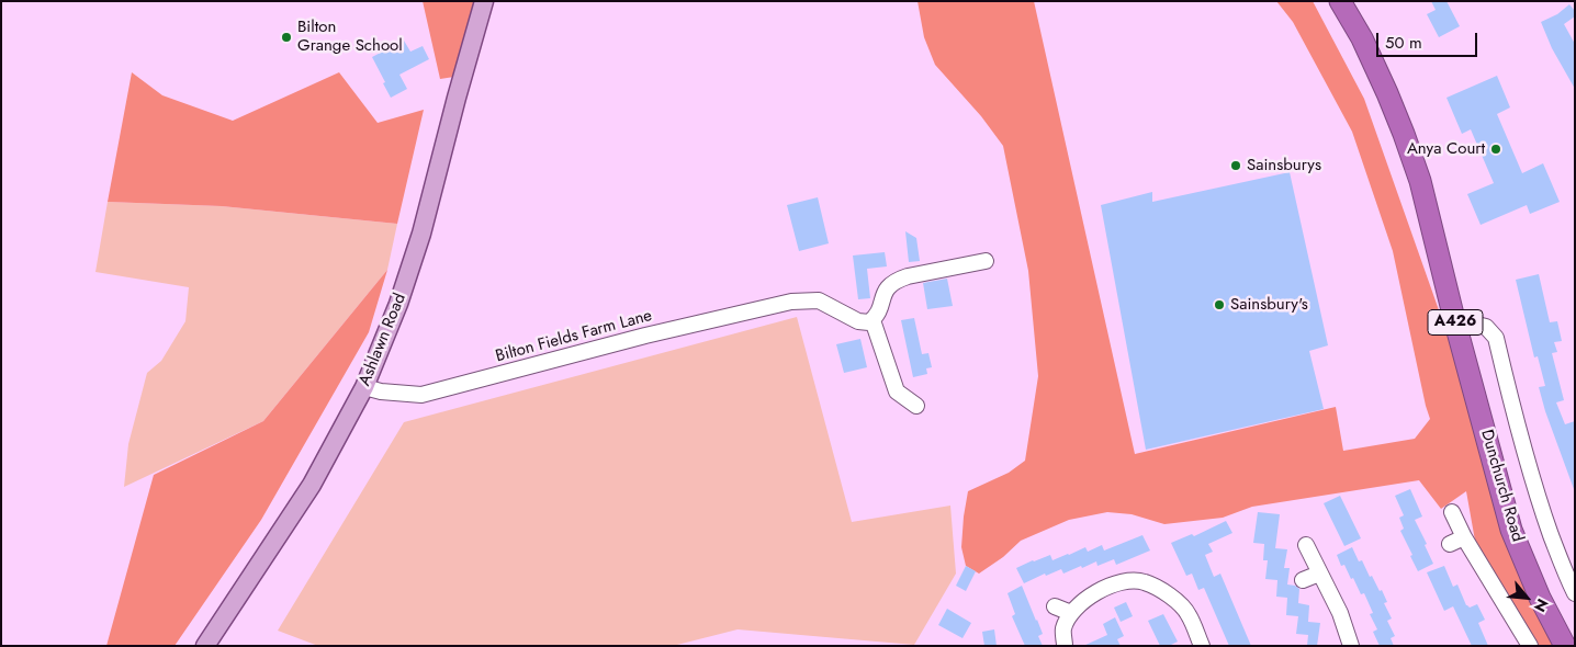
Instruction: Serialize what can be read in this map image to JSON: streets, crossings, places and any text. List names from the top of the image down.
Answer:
{
  "streets": {
    "highway": ["A426", "Dunchurch Road"],
    "main road": ["Ashlawn Road"],
    "street": ["Bilton Fields Farm Lane"]
  },
  "crossings": [
    ["Bilton Fields Farm Lane", "Ashlawn Road"]
  ],
  "places": [
    "Bilton Grange School",
    "Anya Court",
    "Sainsburys",
    "Sainsbury's"
  ],
  "scale_bar": "50 m",
  "north": "bottom right"
}
